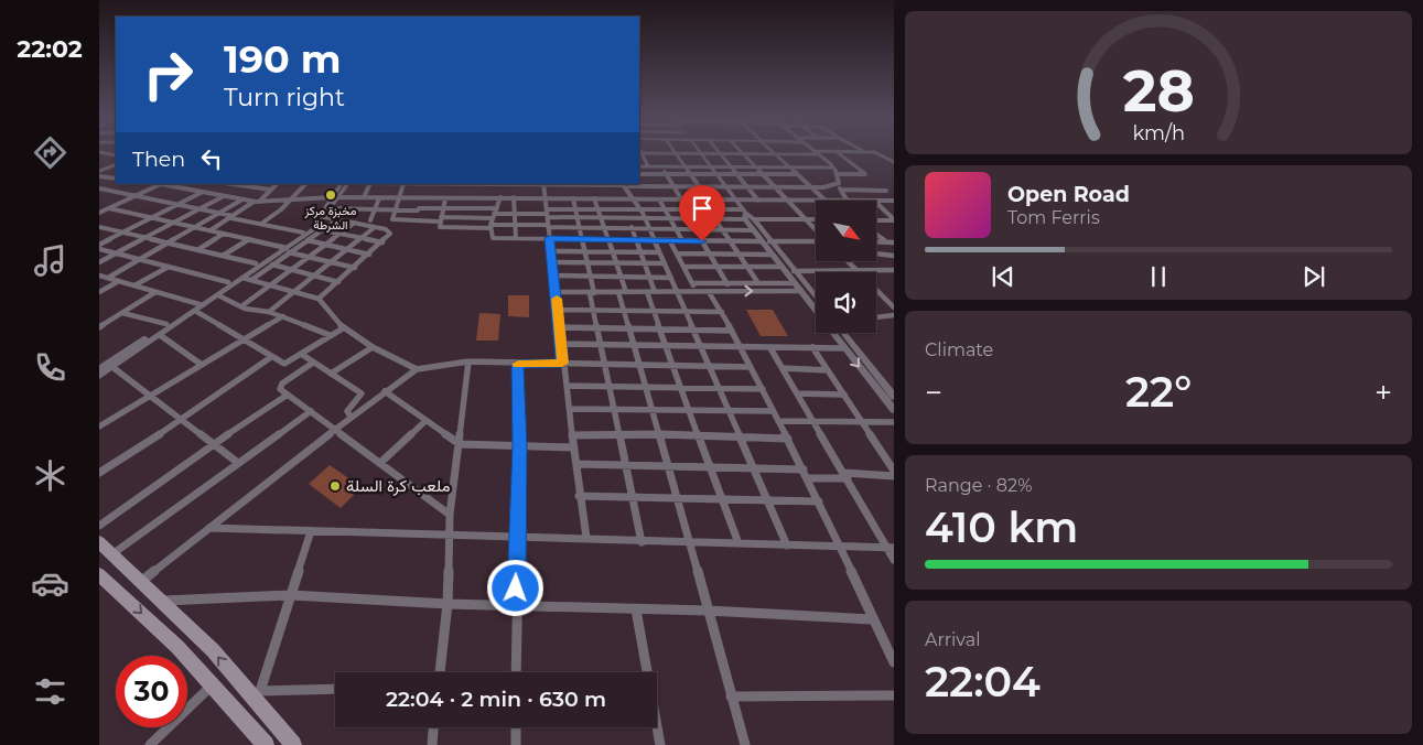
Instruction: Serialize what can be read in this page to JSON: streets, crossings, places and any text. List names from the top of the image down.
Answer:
{
  "places": ["مخبزة مركز الشرطة", "ملعب كرة السلة"],
  "north": "bottom right",
  "page": {
    "tabs": "22:02",
    "turn": ["190 m", "Turn right"],
    "then": "Then",
    "song": ["Open Road", "Tom Ferris"],
    "tile": [
      "Climate",
      ["Range · 82%", "410 km"],
      ["Arrival", "22:04"]
    ],
    "heat": ["−", "22°", "+"],
    "limit": "30",
    "trip": "22:04 · 2 min · 630 m",
    "gauge": ["28", "km/h"]
  }
}
